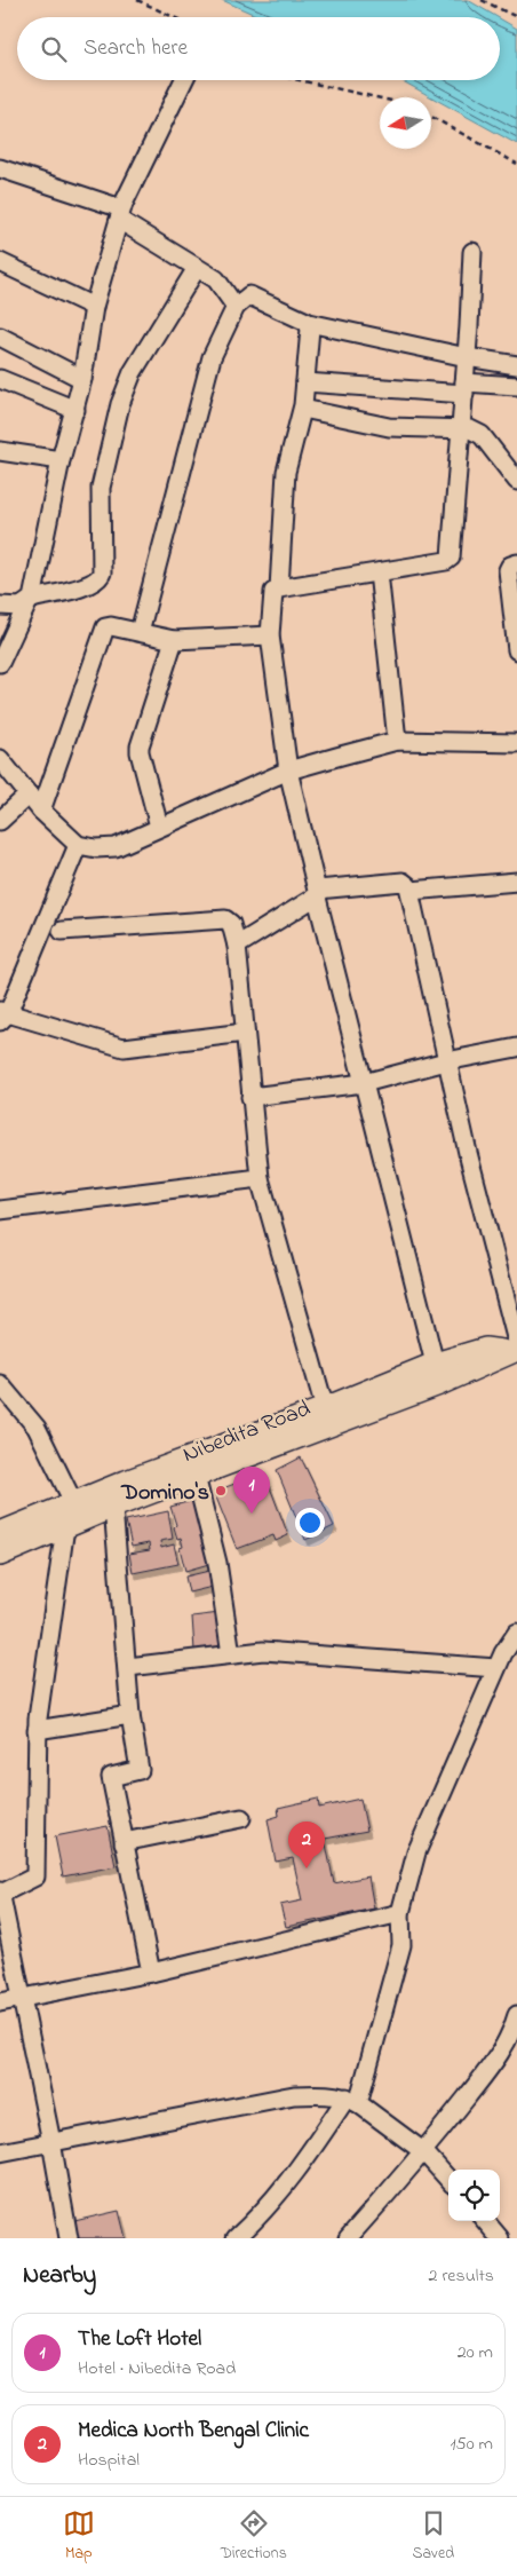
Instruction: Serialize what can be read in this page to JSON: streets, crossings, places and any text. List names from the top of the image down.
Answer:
{
  "streets": {
    "street": ["Nibedita Road"]
  },
  "places": ["Domino's"],
  "north": "left",
  "page": {
    "search": "Search here",
    "pins": ["1", "2"],
    "heading": ["Nearby", "2 results"],
    "list": [
      {
        "mark": "1",
        "name": "The Loft Hotel",
        "note": "Hotel · Nibedita Road",
        "value": "20 m"
      },
      {
        "mark": "2",
        "name": "Medica North Bengal Clinic",
        "note": "Hospital",
        "value": "150 m"
      }
    ],
    "nav": ["Map", "Directions", "Saved"]
  }
}
